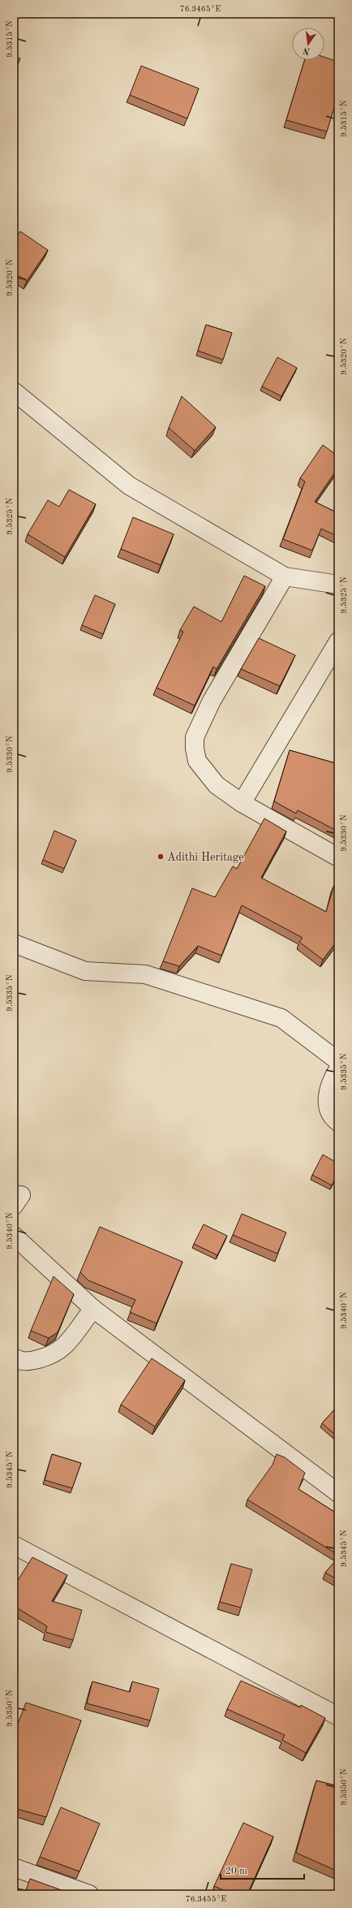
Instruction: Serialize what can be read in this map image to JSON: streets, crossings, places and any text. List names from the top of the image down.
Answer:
{
  "places": ["Adithi Heritage"],
  "scale_bar": "20 m",
  "north": "bottom",
  "coordinates": [
    "76.3465°E",
    "9.5315°N",
    "9.5320°N",
    "9.5325°N",
    "9.5330°N",
    "9.5335°N",
    "9.5340°N",
    "9.5345°N",
    "9.5350°N",
    "76.3455°E"
  ]
}
